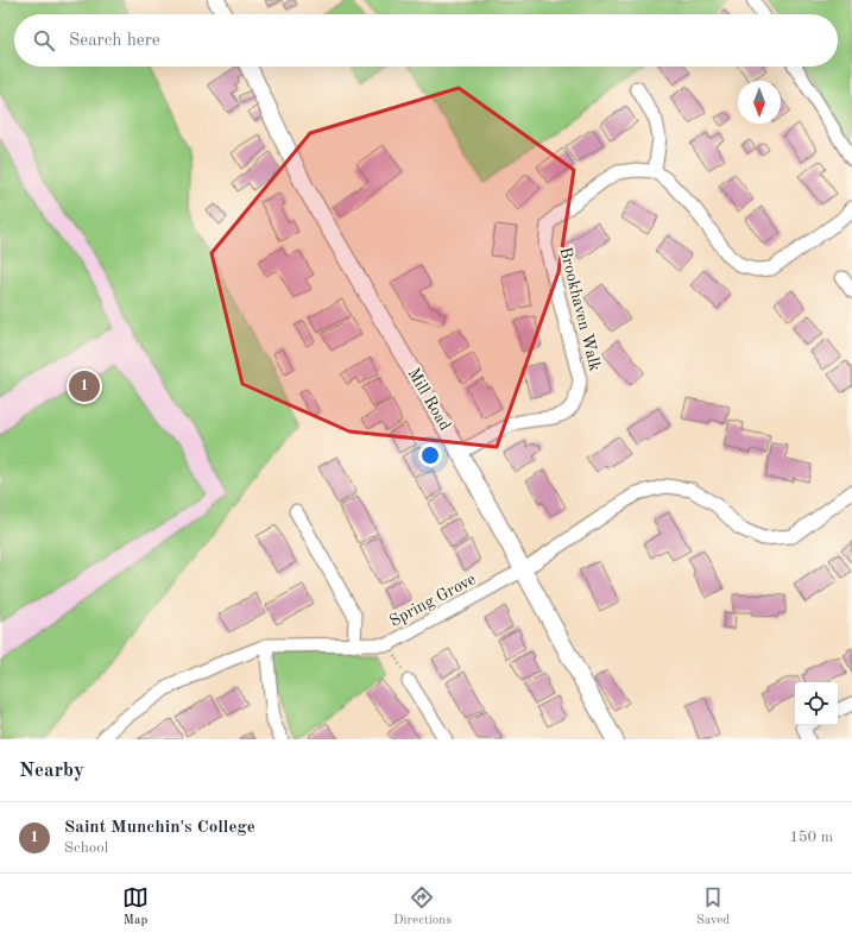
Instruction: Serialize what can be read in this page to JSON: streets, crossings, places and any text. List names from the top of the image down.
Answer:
{
  "streets": {
    "street": ["Brookhaven Walk", "Mill Road", "Spring Grove"]
  },
  "crossings": [
    ["Brookhaven Walk", "Mill Road"],
    ["Mill Road", "Spring Grove"]
  ],
  "north": "bottom",
  "page": {
    "search": "Search here",
    "pins": "1",
    "heading": "Nearby",
    "list": [
      {
        "mark": "1",
        "name": "Saint Munchin's College",
        "note": "School",
        "value": "150 m"
      }
    ],
    "nav": ["Map", "Directions", "Saved"]
  }
}
